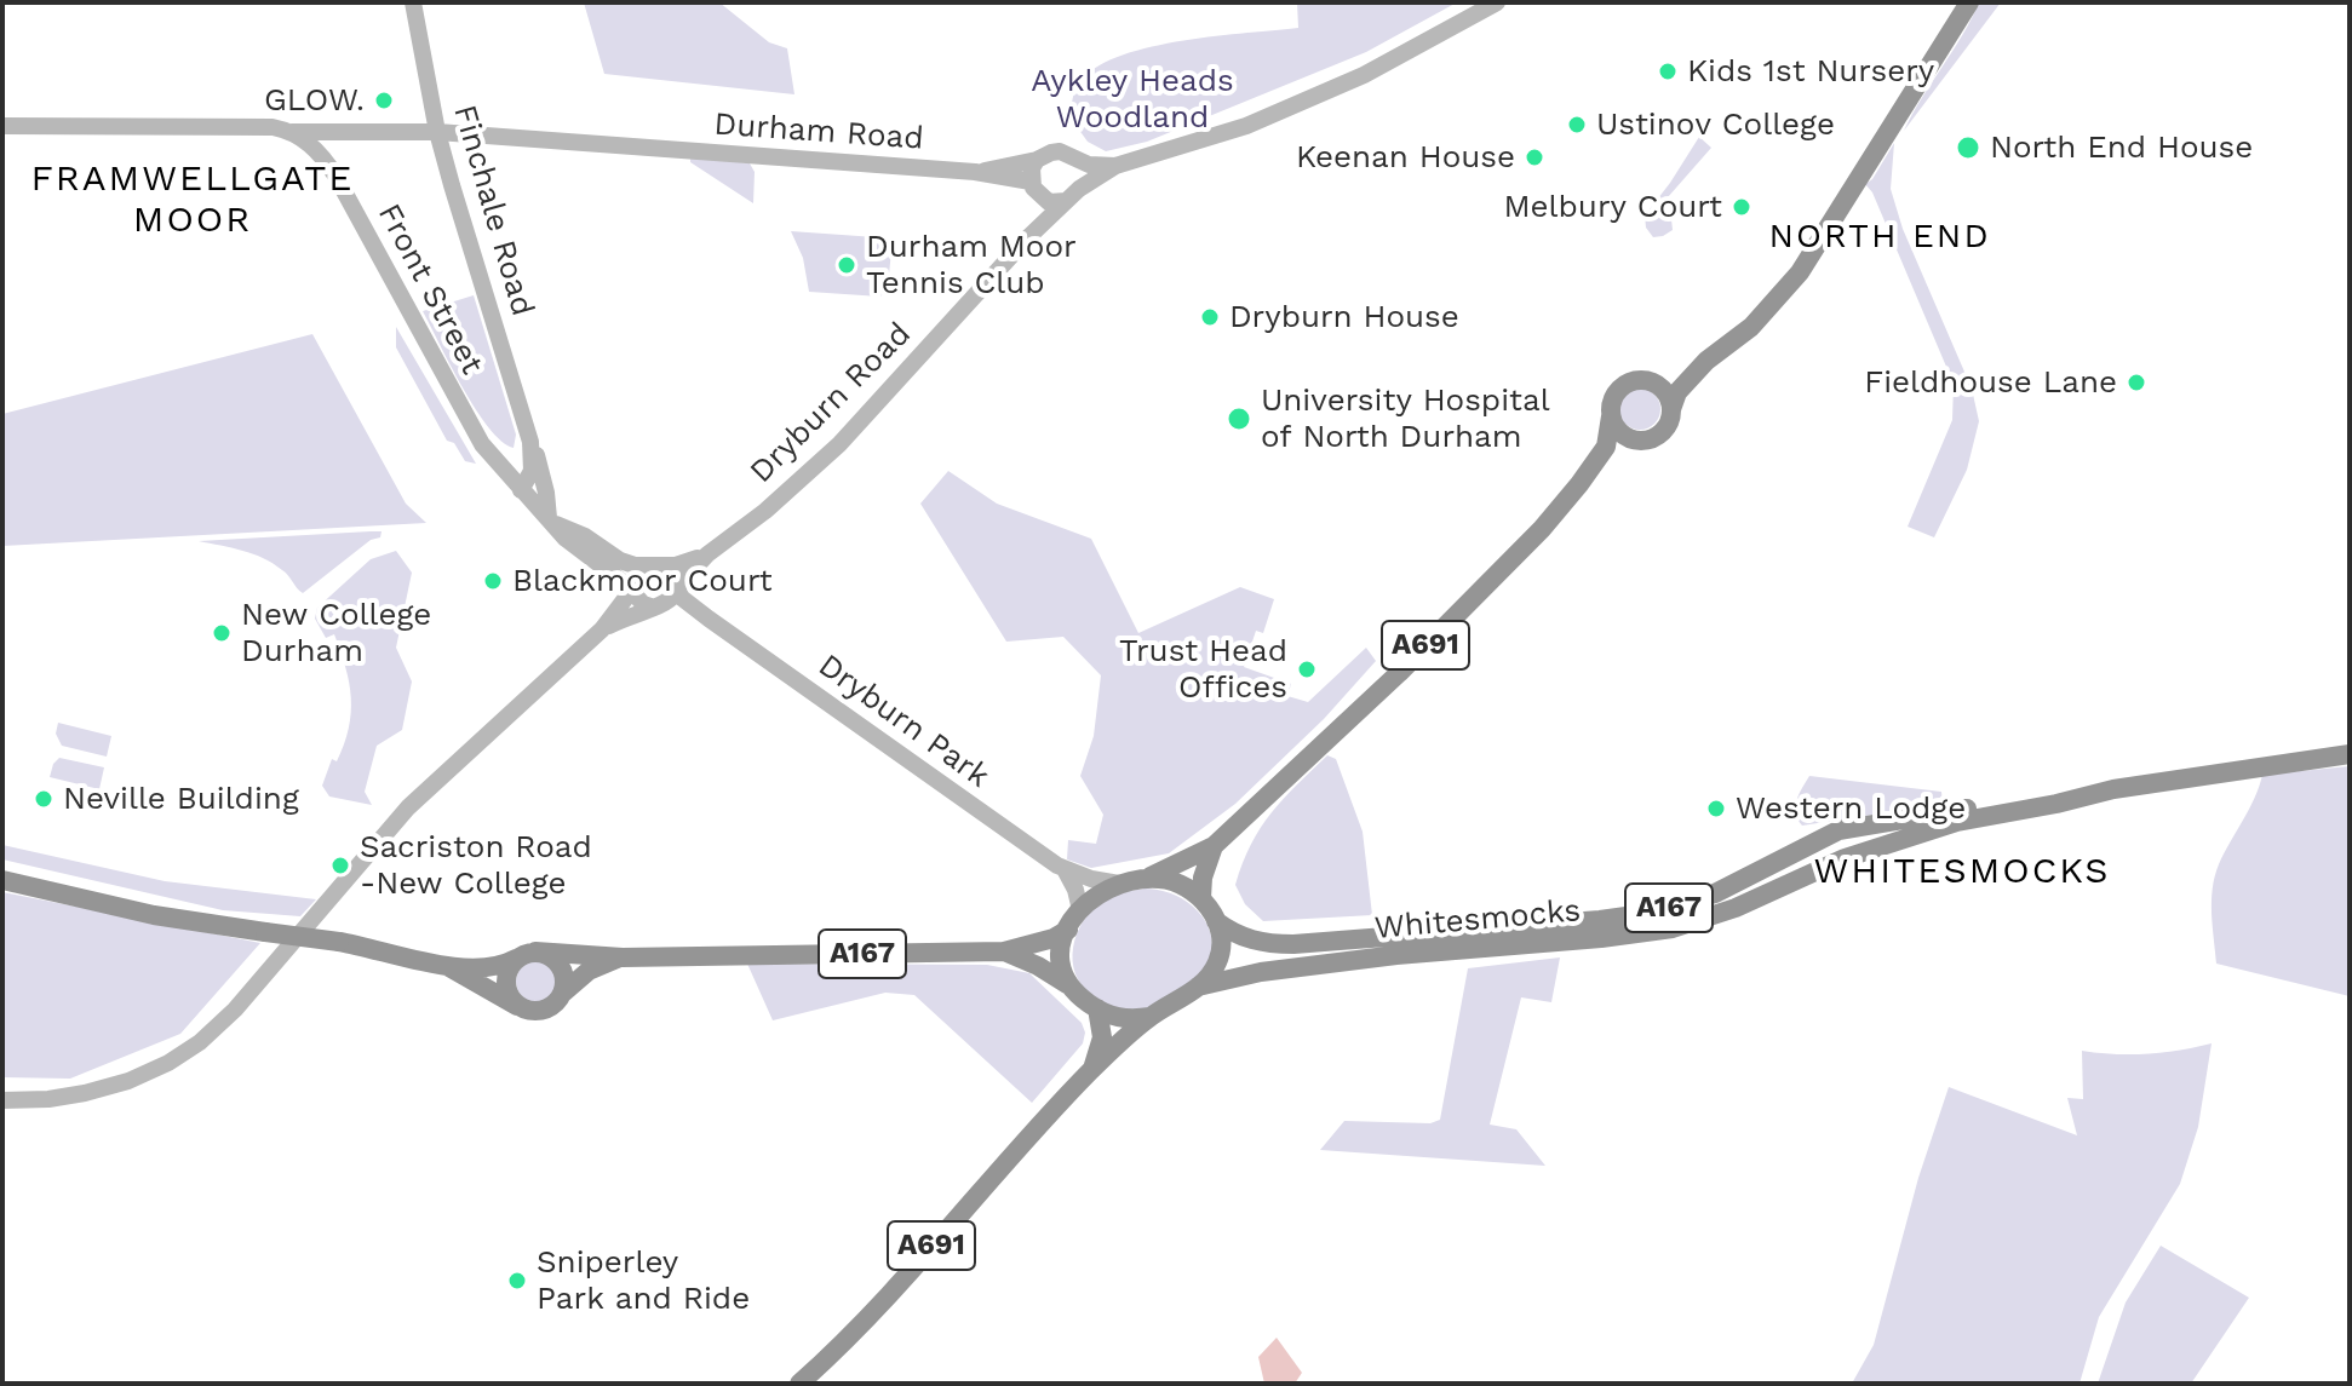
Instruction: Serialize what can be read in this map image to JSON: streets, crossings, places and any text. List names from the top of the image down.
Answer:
{
  "streets": {
    "highway": ["A691", "A167", "Whitesmocks"],
    "street": [
      "Durham Road",
      "Finchale Road",
      "Front Street",
      "Dryburn Road",
      "Dryburn Park"
    ]
  },
  "crossings": [
    ["Durham Road", "Finchale Road"],
    ["Durham Road", "Front Street"],
    ["Durham Road", "Dryburn Road"],
    ["Finchale Road", "Front Street"],
    ["Front Street", "Dryburn Road"],
    ["Front Street", "Dryburn Park"],
    ["Dryburn Road", "Dryburn Park"],
    ["A691", "Dryburn Park"],
    ["A691", "A167"],
    ["A691", "Whitesmocks"],
    ["Dryburn Park", "A167"],
    ["Dryburn Park", "Whitesmocks"],
    ["A167", "Whitesmocks"]
  ],
  "districts": ["FRAMWELLGATE MOOR", "NORTH END", "WHITESMOCKS"],
  "parks": ["Aykley Heads Woodland"],
  "places": [
    "Kids 1st Nursery",
    "GLOW.",
    "Ustinov College",
    "North End House",
    "Keenan House",
    "Melbury Court",
    "Durham Moor Tennis Club",
    "Dryburn House",
    "Fieldhouse Lane",
    "University Hospital of North Durham",
    "Blackmoor Court",
    "New College Durham",
    "Trust Head Offices",
    "Neville Building",
    "Western Lodge",
    "Sacriston Road -New College",
    "Sniperley Park and Ride"
  ]
}
